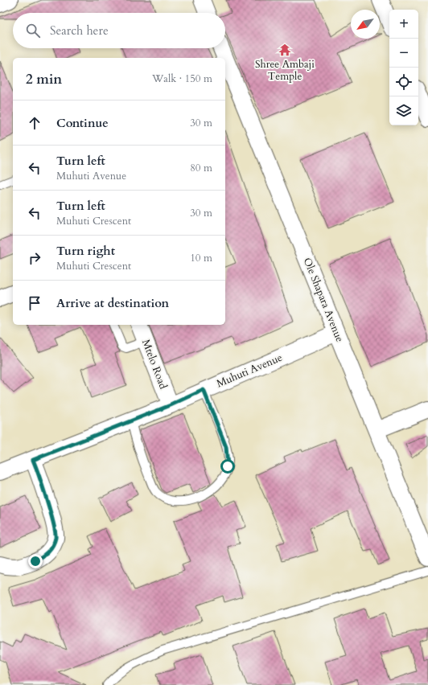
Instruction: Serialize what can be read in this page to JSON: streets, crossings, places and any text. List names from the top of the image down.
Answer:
{
  "streets": {
    "street": ["Ole Shapara Avenue", "Mtelo Road", "Muhuti Avenue"]
  },
  "crossings": [
    ["Ole Shapara Avenue", "Muhuti Avenue"],
    ["Mtelo Road", "Muhuti Avenue"]
  ],
  "places": {
    "temple": ["Shree Ambaji Temple"]
  },
  "north": "bottom left",
  "page": {
    "map_buttons": ["+", "−"],
    "search": "Search here",
    "heading": ["2 min", "Walk · 150 m"],
    "list": [
      ["Continue", "30 m"],
      ["Turn left", "Muhuti Avenue", "80 m"],
      ["Turn left", "Muhuti Crescent", "30 m"],
      ["Turn right", "Muhuti Crescent", "10 m"],
      "Arrive at destination"
    ]
  }
}
